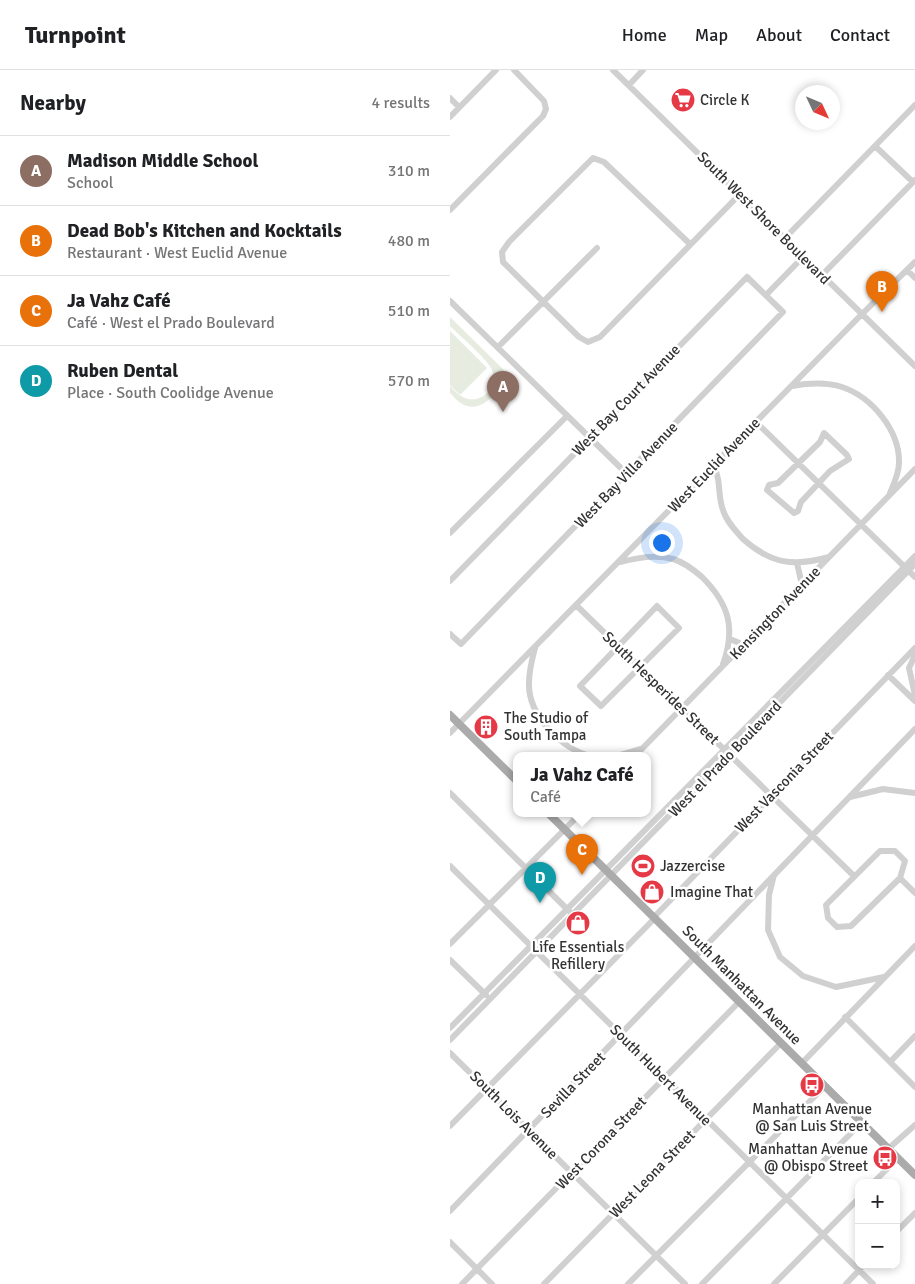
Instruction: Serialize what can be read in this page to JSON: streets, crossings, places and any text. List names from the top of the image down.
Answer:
{
  "streets": {
    "main road": ["South Manhattan Avenue"],
    "street": [
      "South West Shore Boulevard",
      "West Bay Court Avenue",
      "West Euclid Avenue",
      "West Bay Villa Avenue",
      "Kensington Avenue",
      "South Hesperides Street",
      "West el Prado Boulevard",
      "West Vasconia Street",
      "South Hubert Avenue",
      "Sevilla Street",
      "South Lois Avenue",
      "West Corona Street",
      "West Leona Street"
    ]
  },
  "crossings": [
    ["South West Shore Boulevard", "West Euclid Avenue"],
    ["West Bay Court Avenue", "West Bay Villa Avenue"],
    ["West Euclid Avenue", "South Hesperides Street"],
    ["Kensington Avenue", "South Hesperides Street"],
    ["South Hesperides Street", "West el Prado Boulevard"],
    ["South Hesperides Street", "West Vasconia Street"],
    ["South Hesperides Street", "Sevilla Street"],
    ["West el Prado Boulevard", "South Manhattan Avenue"],
    ["West el Prado Boulevard", "South Hubert Avenue"],
    ["West Vasconia Street", "South Manhattan Avenue"],
    ["West Vasconia Street", "South Hubert Avenue"],
    ["West Vasconia Street", "South Lois Avenue"],
    ["South Manhattan Avenue", "Sevilla Street"],
    ["South Manhattan Avenue", "West Corona Street"],
    ["South Manhattan Avenue", "West Leona Street"],
    ["South Hubert Avenue", "Sevilla Street"],
    ["South Hubert Avenue", "West Corona Street"],
    ["South Hubert Avenue", "West Leona Street"],
    ["Sevilla Street", "South Lois Avenue"],
    ["South Lois Avenue", "West Corona Street"],
    ["South Lois Avenue", "West Leona Street"]
  ],
  "places": {
    "supermarket": ["Circle K"],
    "building": ["The Studio of South Tampa"],
    "sports": ["Jazzercise"],
    "shop": ["Imagine That", "Life Essentials Refillery"],
    "bus stop": ["Manhattan Avenue @ San Luis Street", "Manhattan Avenue @ Obispo Street"]
  },
  "north": "bottom right",
  "page": {
    "header": "Turnpoint",
    "nav": [
      "Home",
      "Map",
      "About",
      "Contact"
    ],
    "heading": ["Nearby", "4 results"],
    "list": [
      {
        "mark": "A",
        "name": "Madison Middle School",
        "note": "School",
        "value": "310 m"
      },
      {
        "mark": "B",
        "name": "Dead Bob's Kitchen and Kocktails",
        "note": "Restaurant · West Euclid Avenue",
        "value": "480 m"
      },
      {
        "mark": "C",
        "name": "Ja Vahz Café",
        "note": "Café · West el Prado Boulevard",
        "value": "510 m"
      },
      {
        "mark": "D",
        "name": "Ruben Dental",
        "note": "Place · South Coolidge Avenue",
        "value": "570 m"
      }
    ],
    "pins": [
      "B",
      "A",
      "C",
      "D"
    ],
    "popup": ["Ja Vahz Café", "Café"],
    "map_buttons": ["+", "−"]
  }
}
